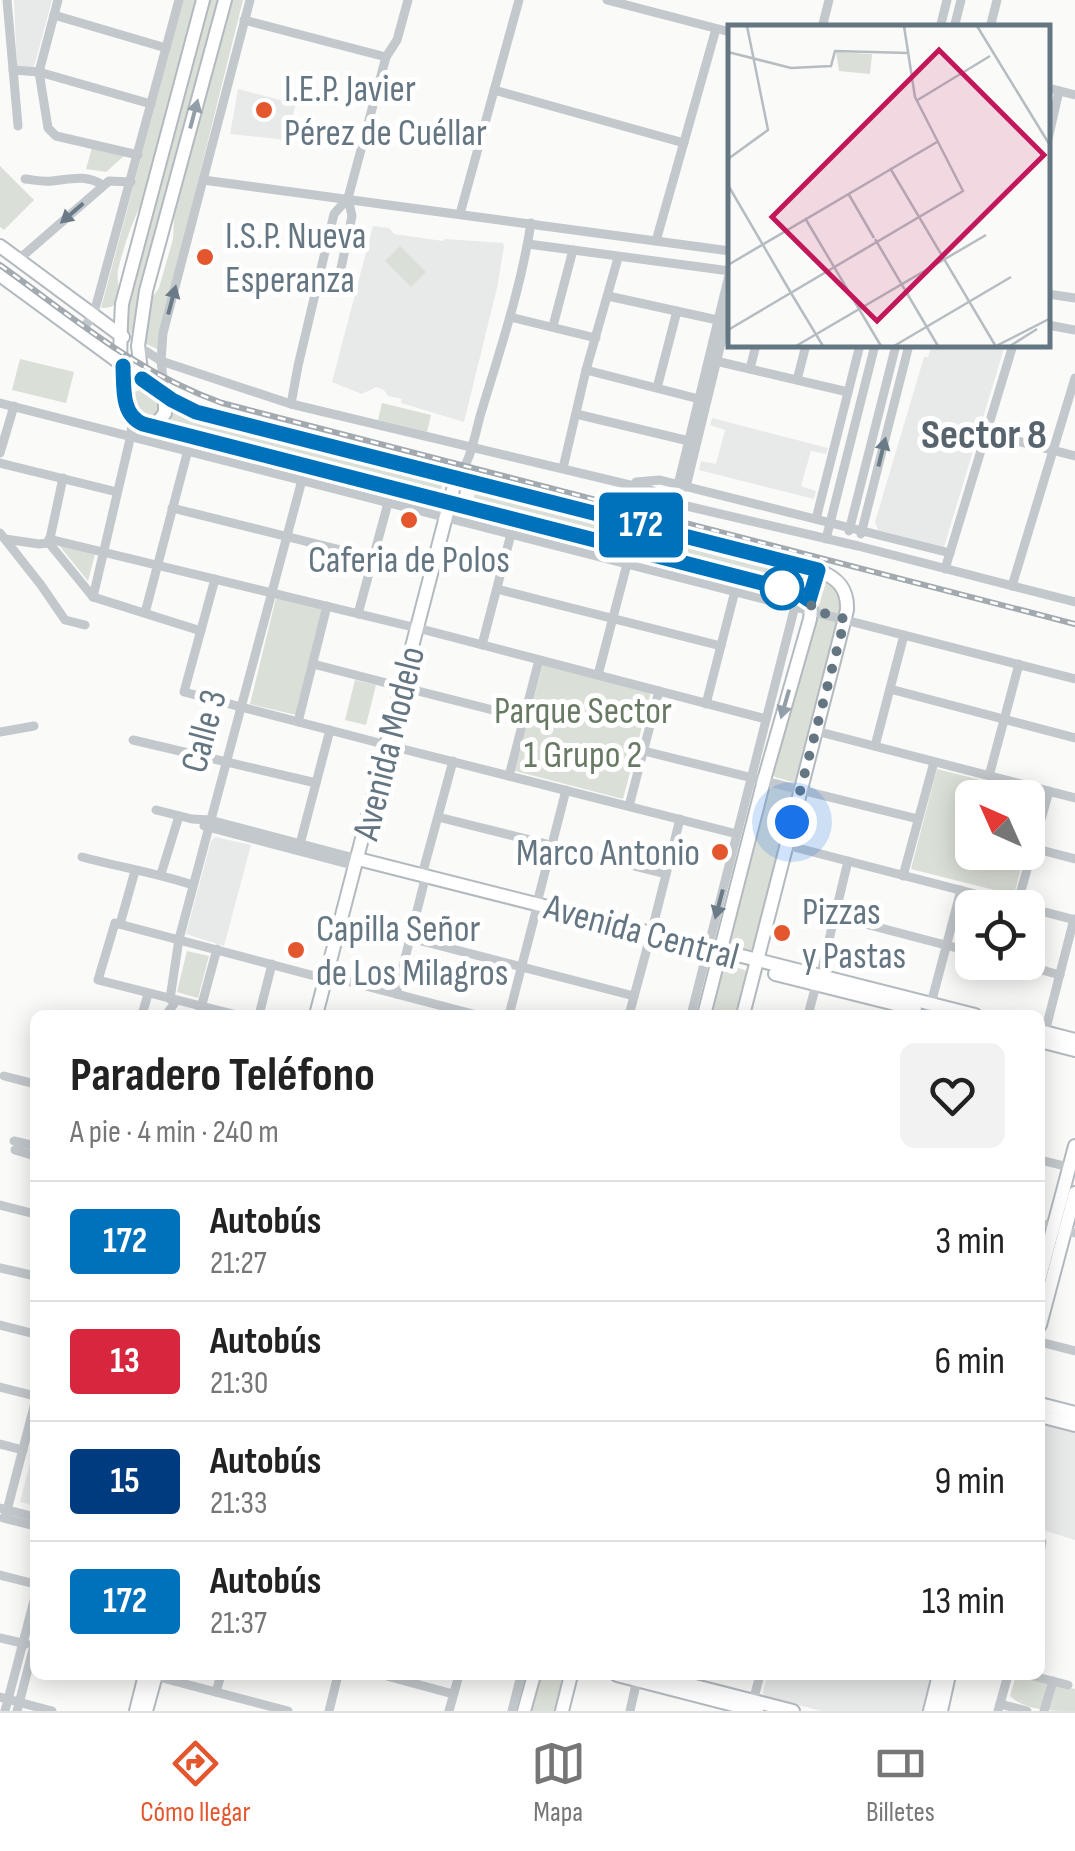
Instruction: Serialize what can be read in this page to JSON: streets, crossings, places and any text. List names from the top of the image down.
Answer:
{
  "streets": {
    "main road": ["Avenida Modelo", "Avenida Central"],
    "street": ["Calle 3"]
  },
  "crossings": [
    ["Calle 3", "Avenida Central"],
    ["Avenida Modelo", "Avenida Central"]
  ],
  "districts": ["Sector 8"],
  "parks": ["Parque Sector 1 Grupo 2"],
  "places": [
    "I.E.P. Javier Pérez de Cuéllar",
    "I.S.P. Nueva Esperanza",
    "Caferia de Polos",
    "Marco Antonio",
    "Pizzas y Pastas",
    "Capilla Señor de Los Milagros"
  ],
  "lines": ["bus line 172"],
  "north": "top left",
  "page": {
    "on_map": "172",
    "heading": ["Paradero Teléfono", "A pie · 4 min · 240 m"],
    "list": [
      {
        "mark": "172",
        "name": "Autobús",
        "note": "21:27",
        "value": "3 min"
      },
      {
        "mark": "13",
        "name": "Autobús",
        "note": "21:30",
        "value": "6 min"
      },
      {
        "mark": "15",
        "name": "Autobús",
        "note": "21:33",
        "value": "9 min"
      },
      {
        "mark": "172",
        "name": "Autobús",
        "note": "21:37",
        "value": "13 min"
      }
    ],
    "tabs": ["Cómo llegar", "Mapa", "Billetes"]
  }
}
